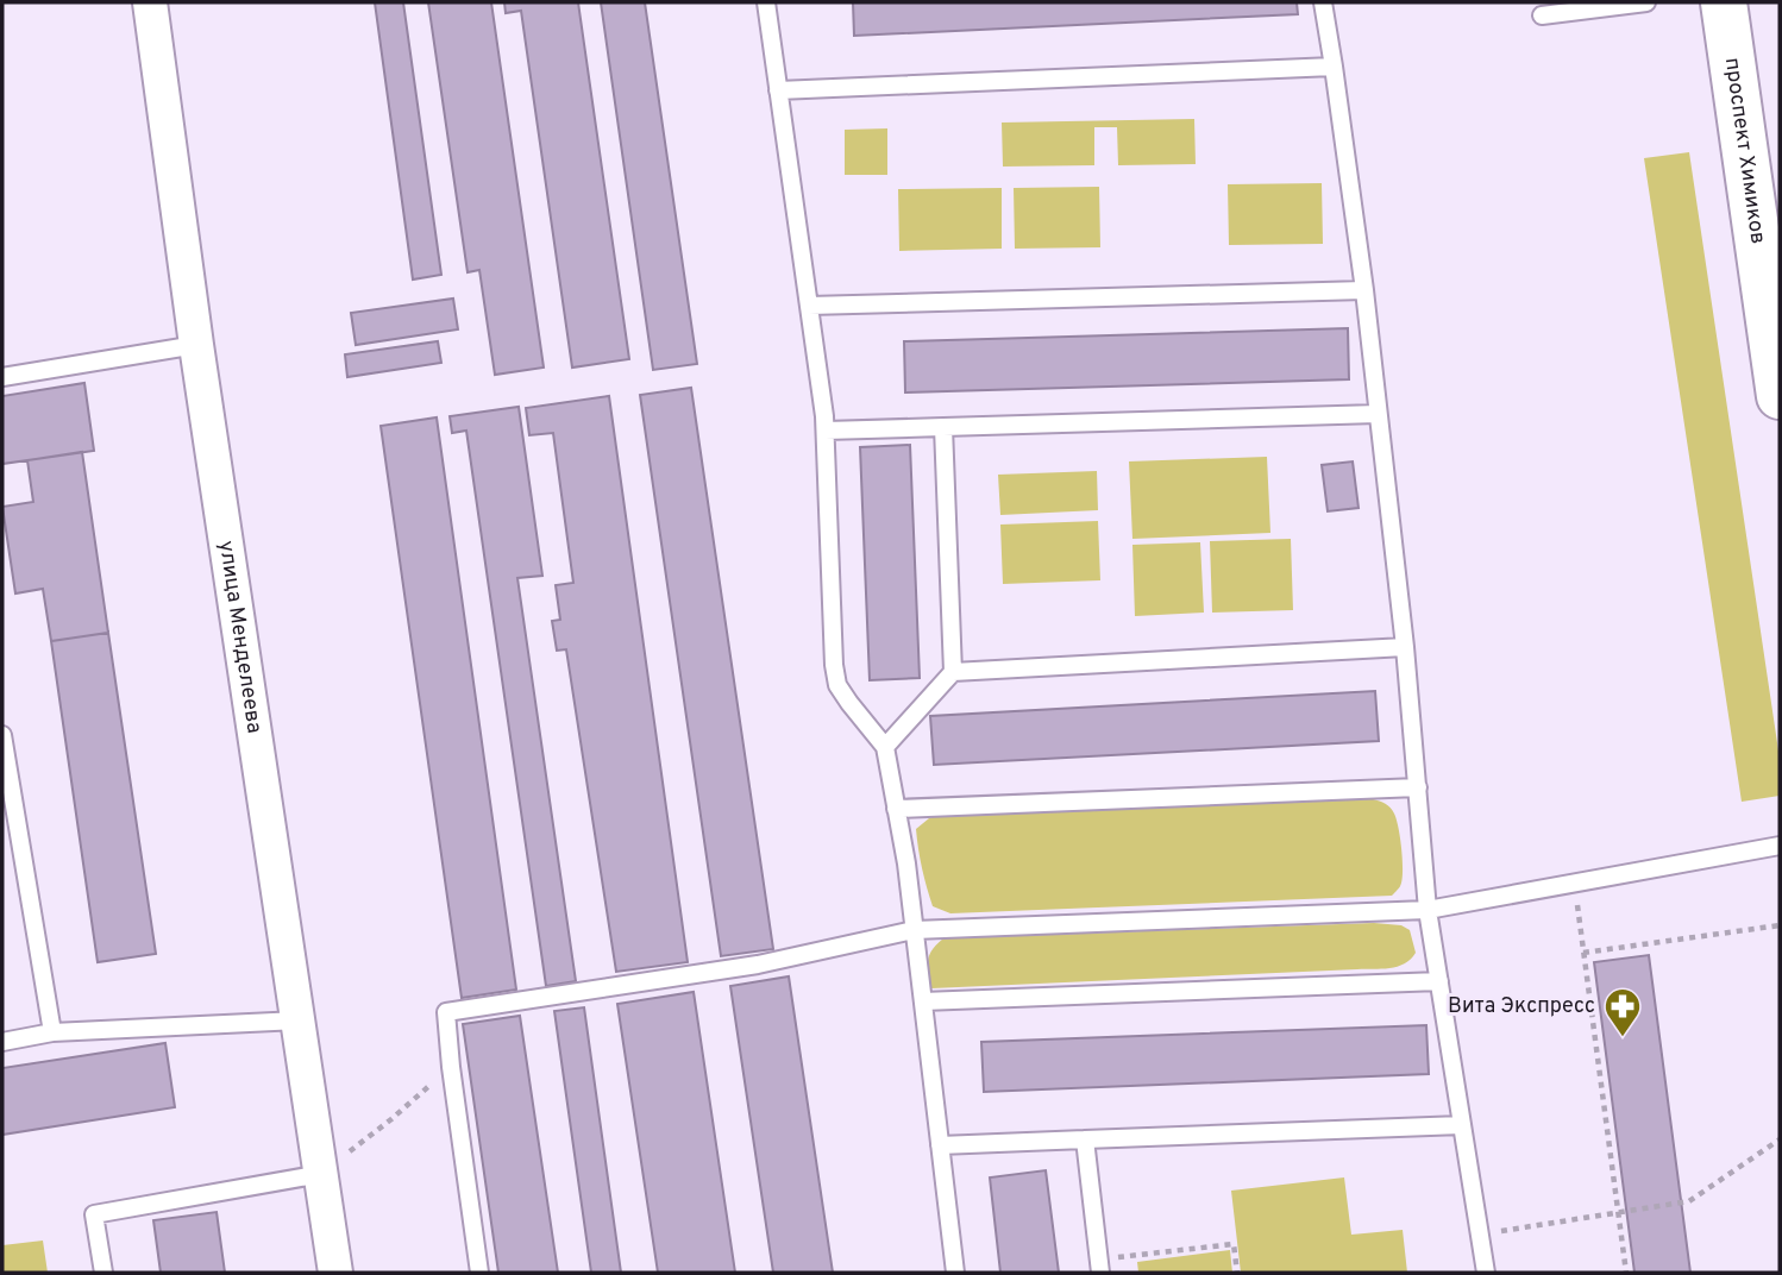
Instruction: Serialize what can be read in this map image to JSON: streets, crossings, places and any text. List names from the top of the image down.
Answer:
{
  "streets": {
    "main road": ["проспект Химиков"],
    "street": ["улица Менделеева"]
  },
  "places": {
    "pharmacy": ["Вита Экспресс"]
  }
}
